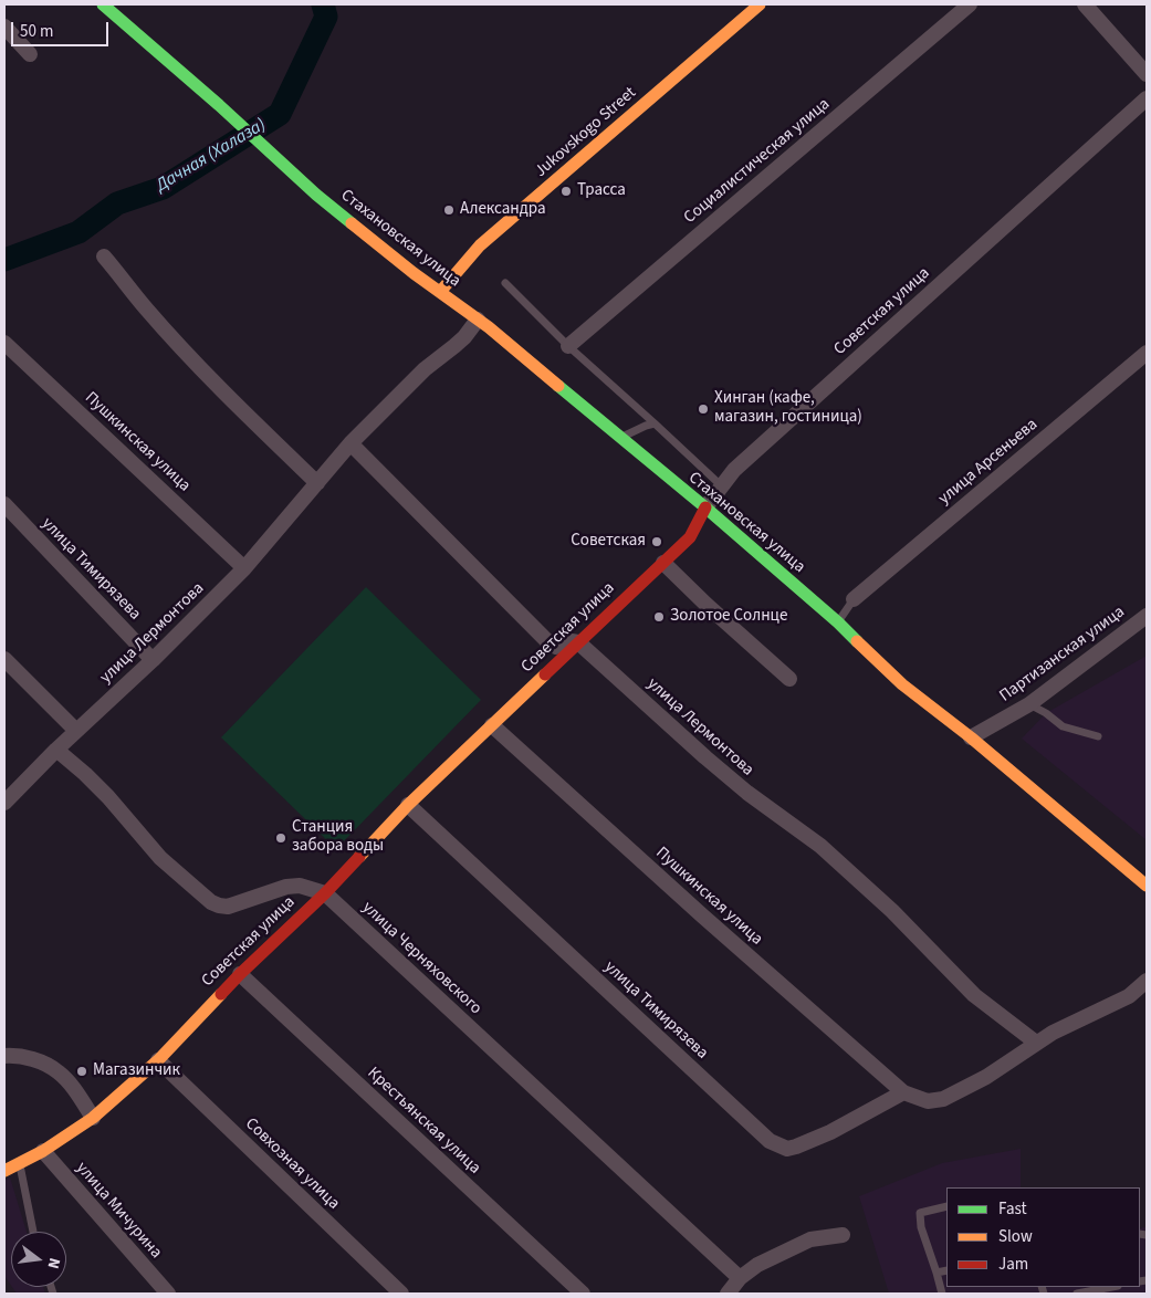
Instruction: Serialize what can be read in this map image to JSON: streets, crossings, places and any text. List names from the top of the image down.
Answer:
{
  "streets": {
    "main road": ["Jukovskogo Street", "Стахановская улица", "Советская улица"],
    "street": [
      "Социалистическая улица",
      "Пушкинская улица",
      "улица Арсеньева",
      "улица Тимирязева",
      "улица Лермонтова",
      "Партизанская улица",
      "улица Черняховского",
      "Крестьянская улица",
      "Совхозная улица",
      "улица Мичурина"
    ]
  },
  "crossings": [
    ["Jukovskogo Street", "Стахановская улица"],
    ["Стахановская улица", "Советская улица"],
    ["Стахановская улица", "улица Лермонтова"],
    ["Стахановская улица", "Партизанская улица"],
    ["Советская улица", "Пушкинская улица"],
    ["Советская улица", "улица Тимирязева"],
    ["Советская улица", "улица Лермонтова"],
    ["Советская улица", "улица Черняховского"],
    ["Советская улица", "Крестьянская улица"],
    ["Советская улица", "Совхозная улица"],
    ["Советская улица", "улица Мичурина"],
    ["Пушкинская улица", "улица Тимирязева"],
    ["Пушкинская улица", "улица Лермонтова"],
    ["улица Тимирязева", "улица Лермонтова"],
    ["улица Лермонтова", "улица Черняховского"]
  ],
  "water": ["Дачная (Халаза)"],
  "places": [
    "Трасса",
    "Александра",
    "Хинган (кафе, магазин, гостиница)",
    "Советская",
    "Золотое Солнце",
    "Станция забора воды",
    "Магазинчик"
  ],
  "legend": ["Fast", "Slow", "Jam"],
  "scale_bar": "50 m",
  "north": "right"
}
